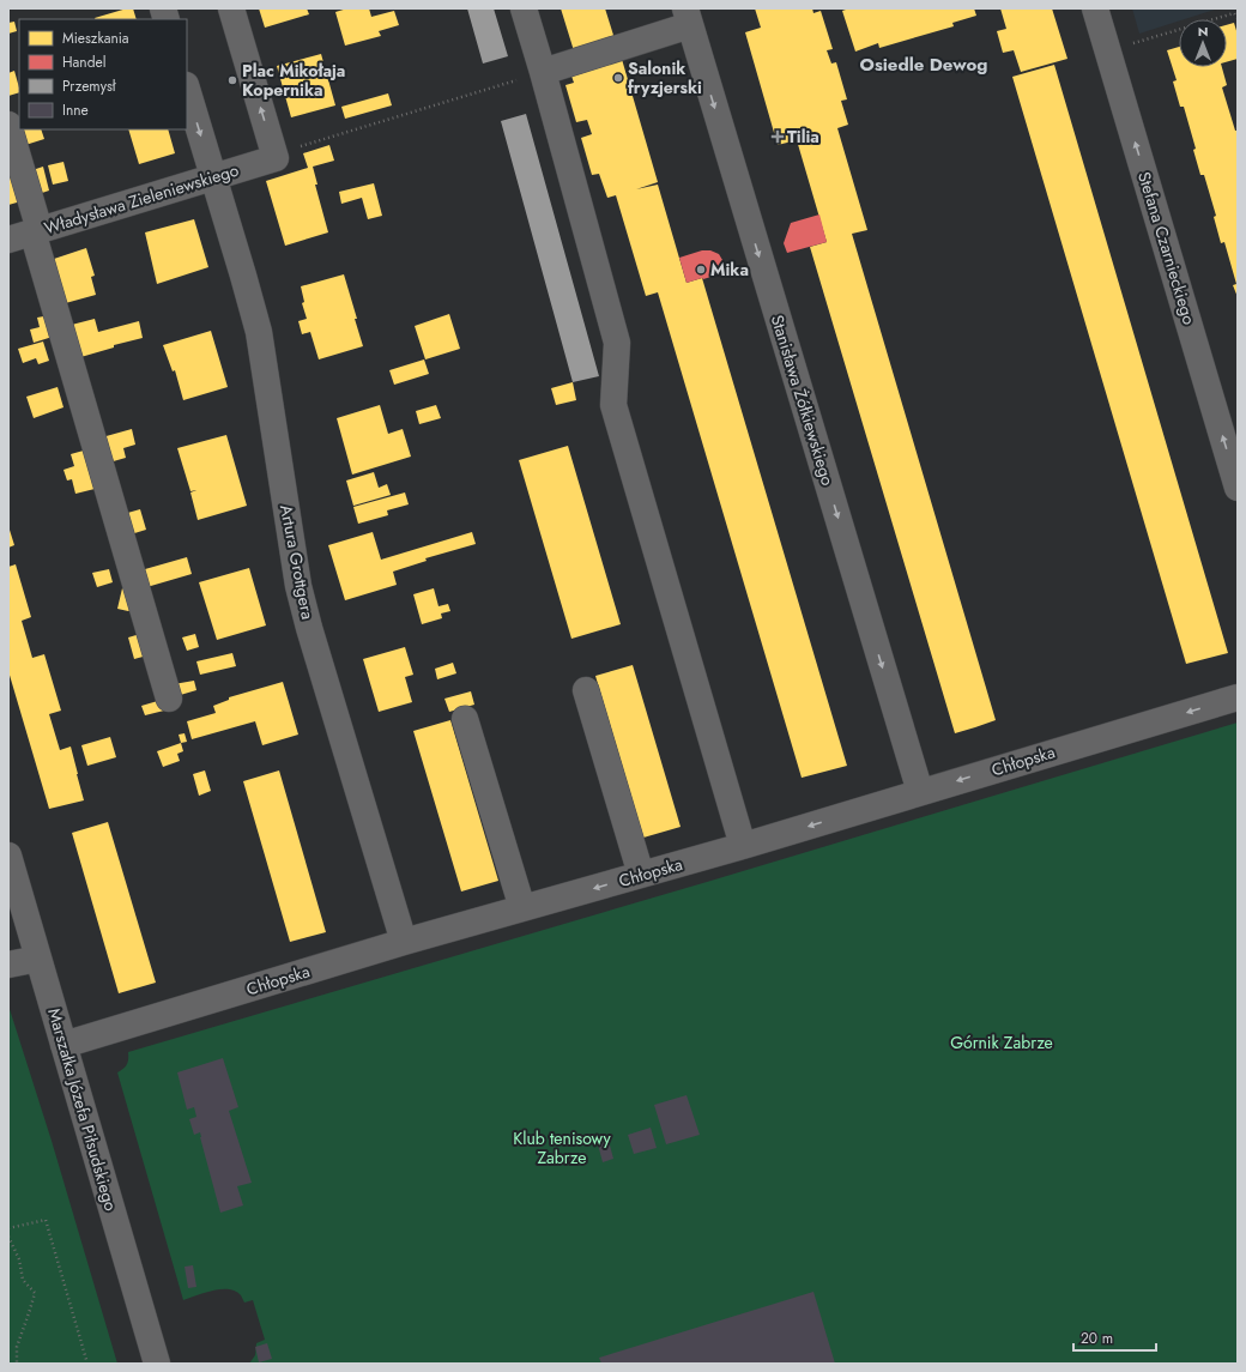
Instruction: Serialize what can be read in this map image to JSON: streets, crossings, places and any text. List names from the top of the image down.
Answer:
{
  "streets": {
    "street": [
      "Władysława Zieleniewskiego",
      "Stefana Czarnieckiego",
      "Stanisława Żółkiewskiego",
      "Artura Grottgera",
      "Chłopska",
      "Marszałka Józefa Piłsudskiego"
    ]
  },
  "crossings": [
    ["Władysława Zieleniewskiego", "Artura Grottgera"],
    ["Stanisława Żółkiewskiego", "Chłopska"],
    ["Artura Grottgera", "Chłopska"],
    ["Chłopska", "Marszałka Józefa Piłsudskiego"]
  ],
  "one_way": ["Stefana Czarnieckiego", "Chłopska"],
  "districts": ["Osiedle Dewog"],
  "parks": ["Górnik Zabrze", "Klub tenisowy Zabrze"],
  "places": {
    "other": ["Salonik fryzjerski", "Plac Mikołaja Kopernika", "Mika"],
    "health": ["Tilia"]
  },
  "legend": [
    "Mieszkania",
    "Handel",
    "Przemysł",
    "Inne"
  ],
  "scale_bar": "20 m",
  "north": "top"
}
